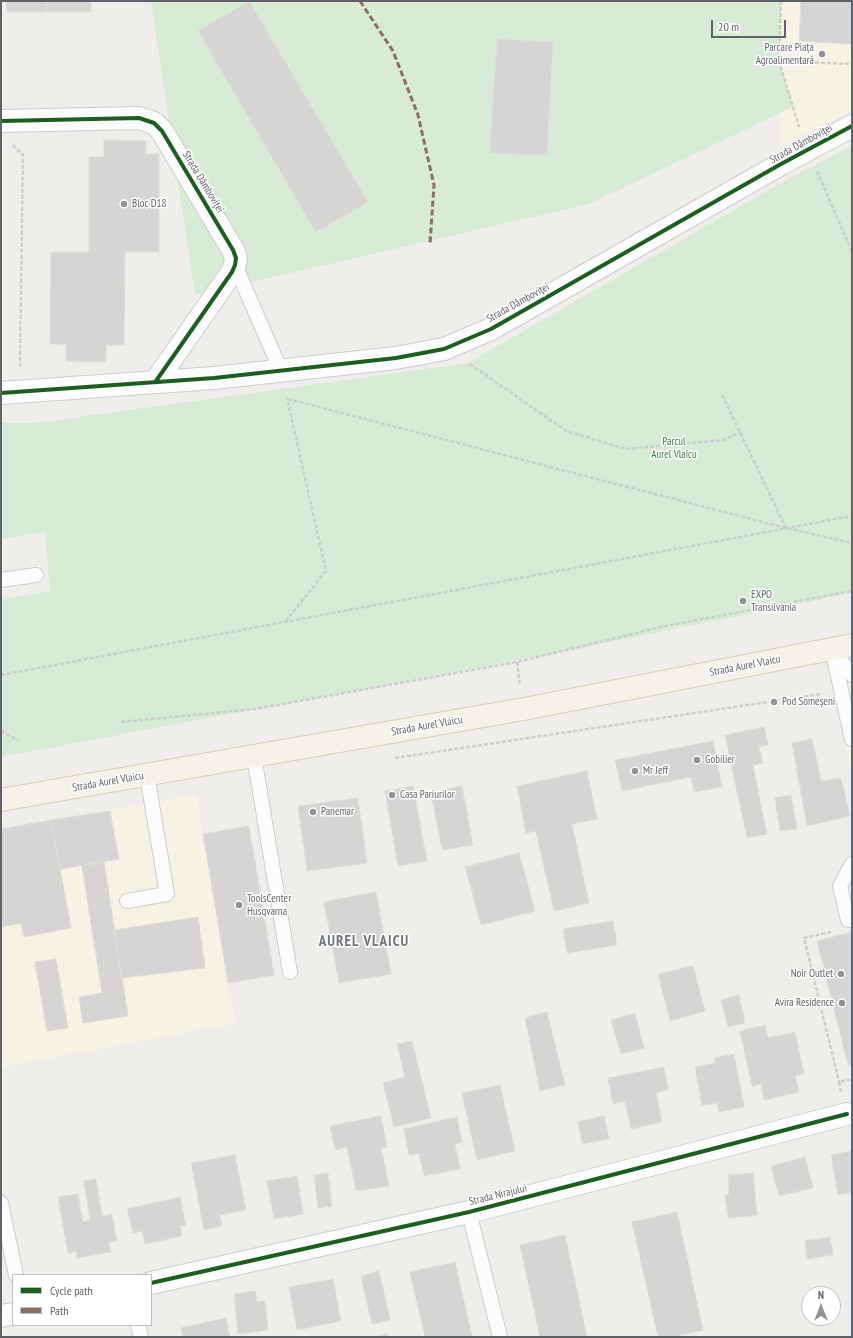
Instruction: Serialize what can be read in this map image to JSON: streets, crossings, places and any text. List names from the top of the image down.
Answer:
{
  "streets": {
    "main road": ["Strada Aurel Vlaicu"],
    "street": ["Strada Dâmboviței", "Strada Nirajului"]
  },
  "districts": ["AUREL VLAICU"],
  "parks": ["Parcul Aurel Vlaicu"],
  "places": [
    "Parcare Piața Agroalimentară",
    "Bloc D18",
    "EXPO Transilvania",
    "Pod Someșeni",
    "Gobilier",
    "Mr Jeff",
    "Casa Pariurilor",
    "Panemar",
    "ToolsCenter Husqvarna",
    "Noir Outlet",
    "Avira Residence"
  ],
  "legend": ["Cycle path", "Path"],
  "scale_bar": "20 m",
  "north": "top"
}
